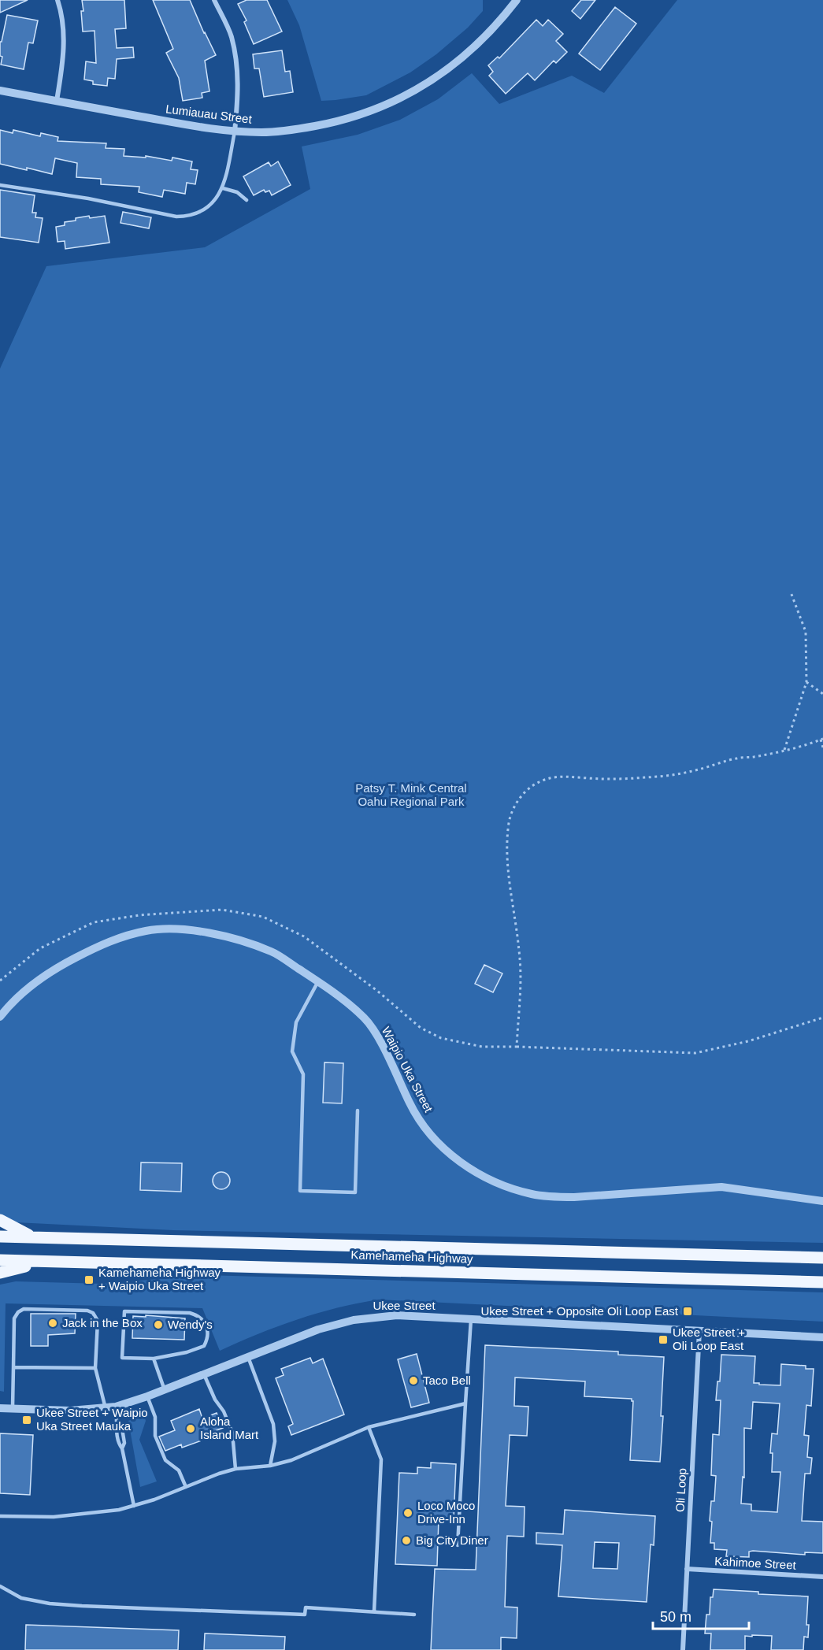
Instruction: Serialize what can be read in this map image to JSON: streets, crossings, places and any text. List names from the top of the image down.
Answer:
{
  "streets": {
    "main road": ["Kamehameha Highway"],
    "street": [
      "Lumiauau Street",
      "Waipio Uka Street",
      "Ukee Street",
      "Oli Loop",
      "Kahimoe Street"
    ]
  },
  "crossings": [
    ["Ukee Street", "Oli Loop"],
    ["Oli Loop", "Kahimoe Street"]
  ],
  "parks": ["Patsy T. Mink Central Oahu Regional Park"],
  "places": {
    "transit": [
      "Kamehameha Highway + Waipio Uka Street",
      "Ukee Street + Opposite Oli Loop East",
      "Ukee Street + Oli Loop East",
      "Ukee Street + Waipio Uka Street Mauka"
    ],
    "other": [
      "Jack in the Box",
      "Wendy's",
      "Taco Bell",
      "Aloha Island Mart",
      "Loco Moco Drive-Inn",
      "Big City Diner"
    ]
  },
  "scale_bar": "50 m"
}
